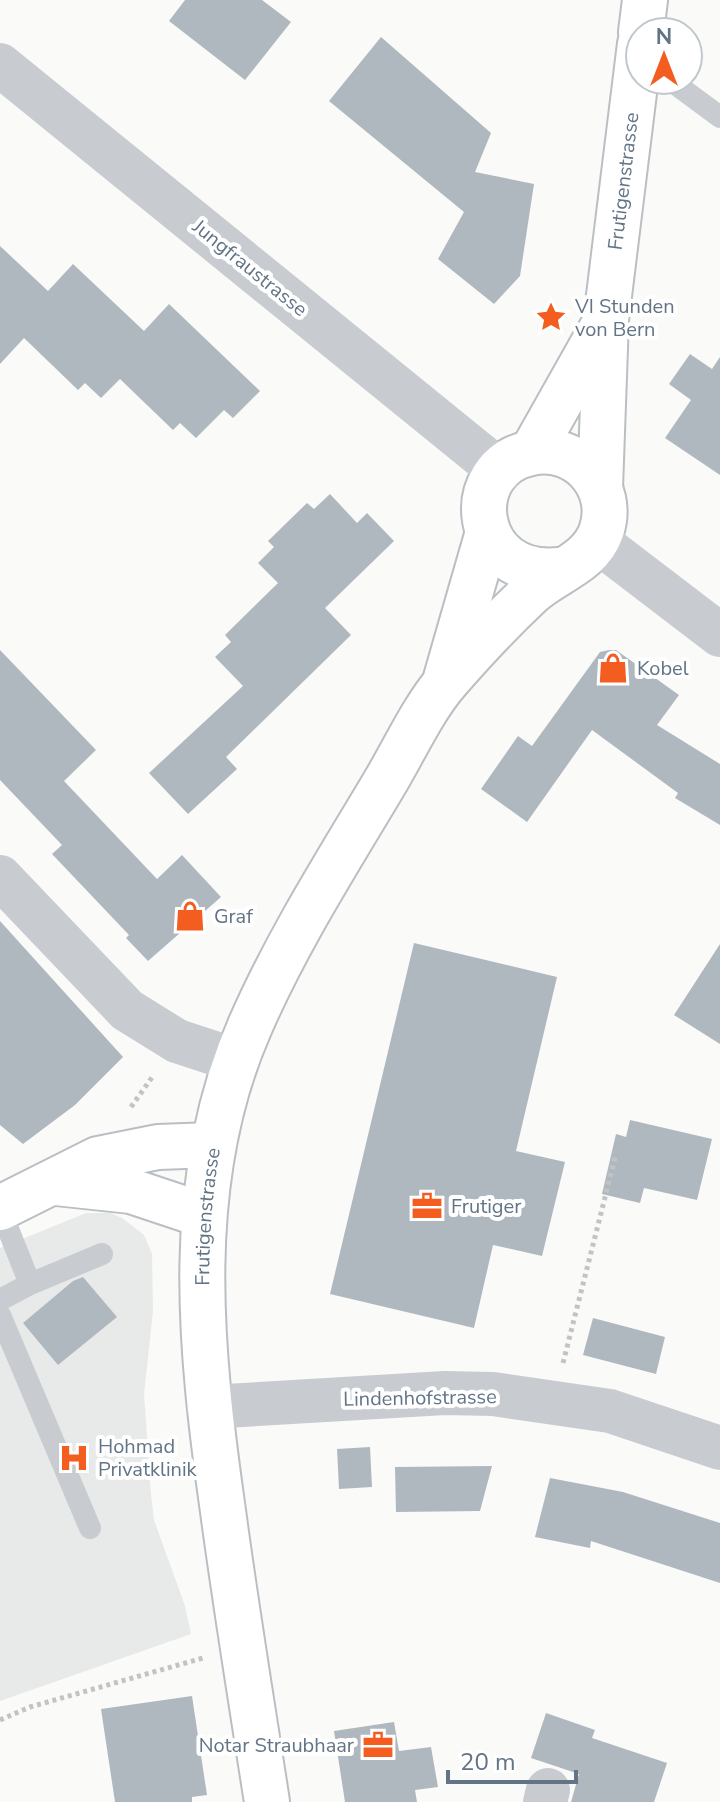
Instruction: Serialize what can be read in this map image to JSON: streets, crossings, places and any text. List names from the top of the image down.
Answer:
{
  "streets": {
    "main road": ["Frutigenstrasse"],
    "street": ["Jungfraustrasse", "Lindenhofstrasse"]
  },
  "crossings": [
    ["Frutigenstrasse", "Jungfraustrasse"],
    ["Frutigenstrasse", "Lindenhofstrasse"]
  ],
  "places": {
    "place": ["VI Stunden von Bern"],
    "shop": ["Kobel", "Graf"],
    "office": ["Frutiger", "Notar Straubhaar"],
    "hospital": ["Hohmad Privatklinik"]
  },
  "scale_bar": "20 m",
  "north": "top"
}
